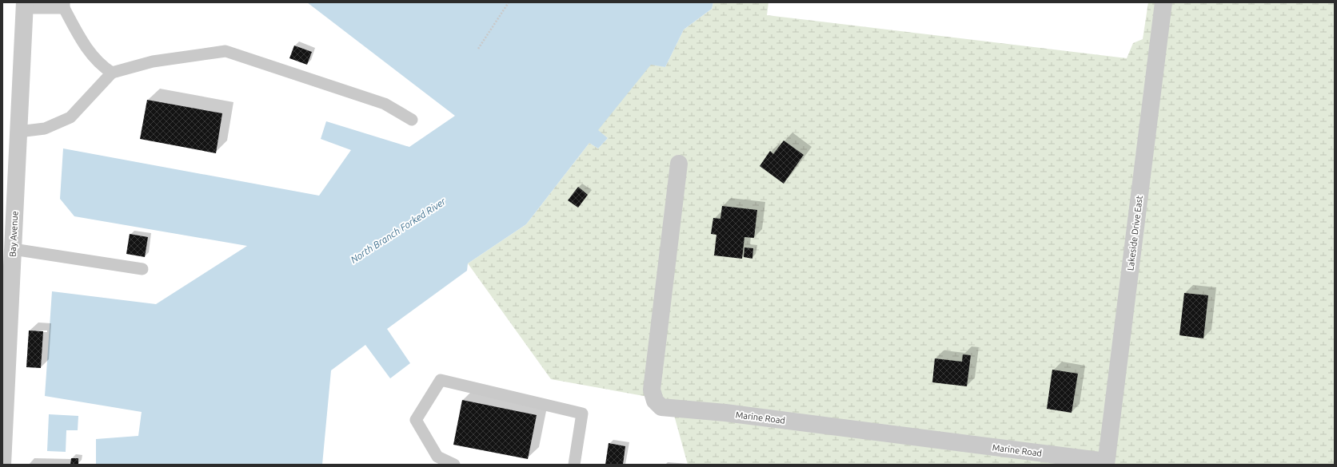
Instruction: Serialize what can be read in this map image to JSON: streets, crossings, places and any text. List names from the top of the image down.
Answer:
{
  "streets": {
    "street": ["Lakeside Drive East", "Bay Avenue", "Marine Road"]
  },
  "crossings": [
    ["Lakeside Drive East", "Marine Road"]
  ],
  "water": ["North Branch Forked River"]
}
